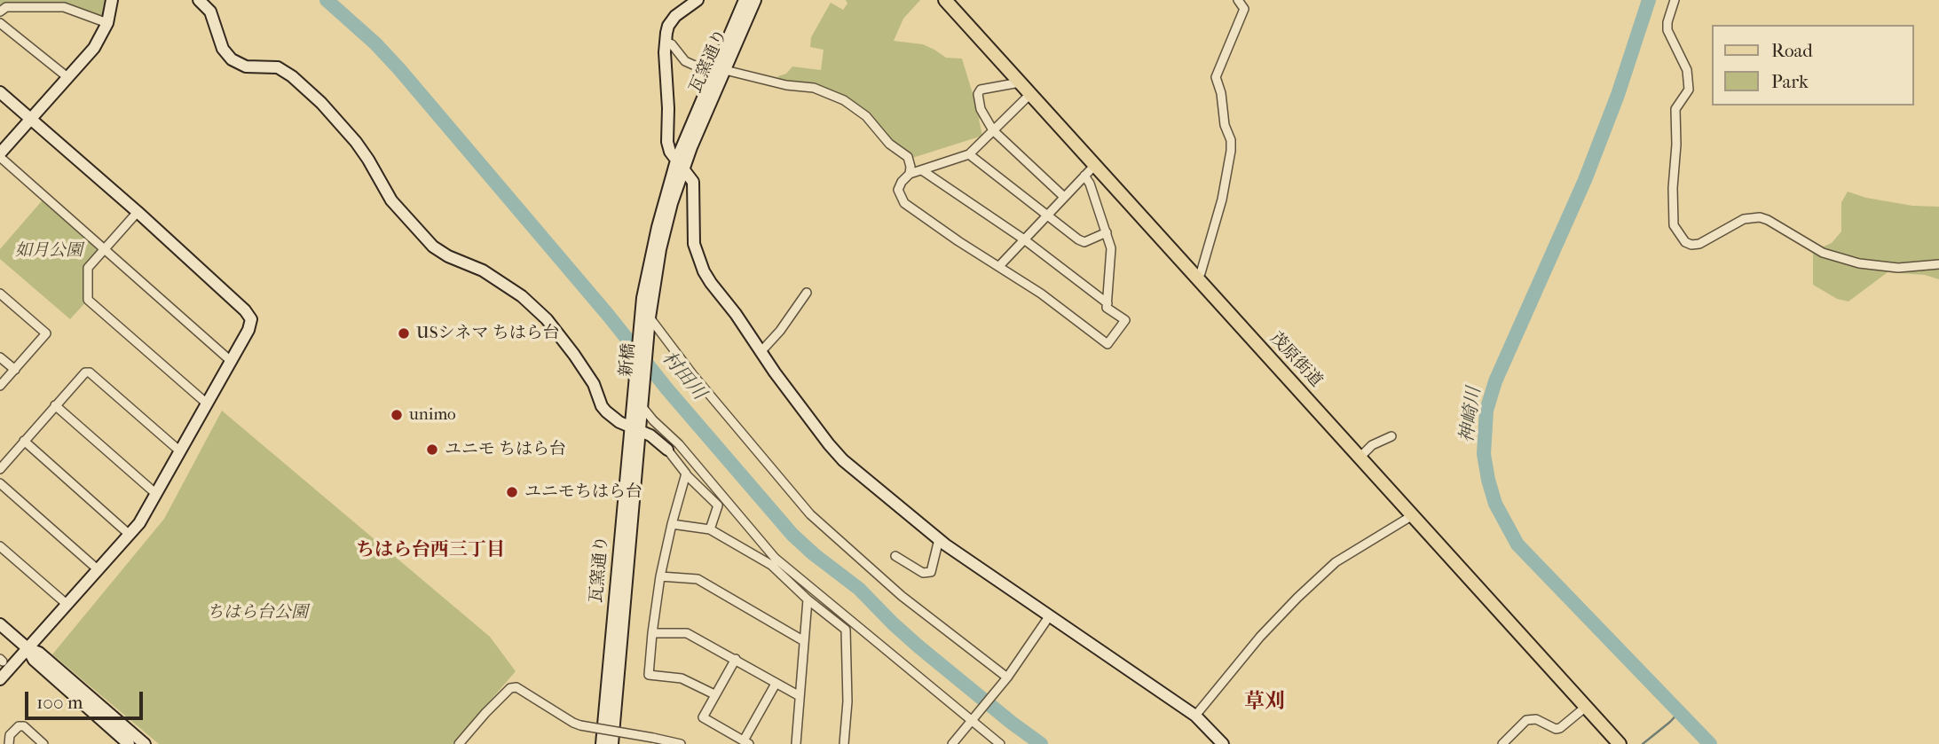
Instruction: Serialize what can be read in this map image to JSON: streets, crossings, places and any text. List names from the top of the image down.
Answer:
{
  "streets": {
    "main road": ["茂原街道"],
    "street": ["瓦窯通り", "新橋"]
  },
  "crossings": [
    ["瓦窯通り", "新橋"]
  ],
  "districts": ["ちはら台西三丁目", "草刈"],
  "water": ["村田川", "神崎川"],
  "parks": ["如月公園", "ちはら台公園"],
  "places": [
    "USシネマ ちはら台",
    "unimo",
    "ユニモ ちはら台",
    "ユニモちはら台"
  ],
  "legend": ["Road", "Park"],
  "scale_bar": "100 m"
}
